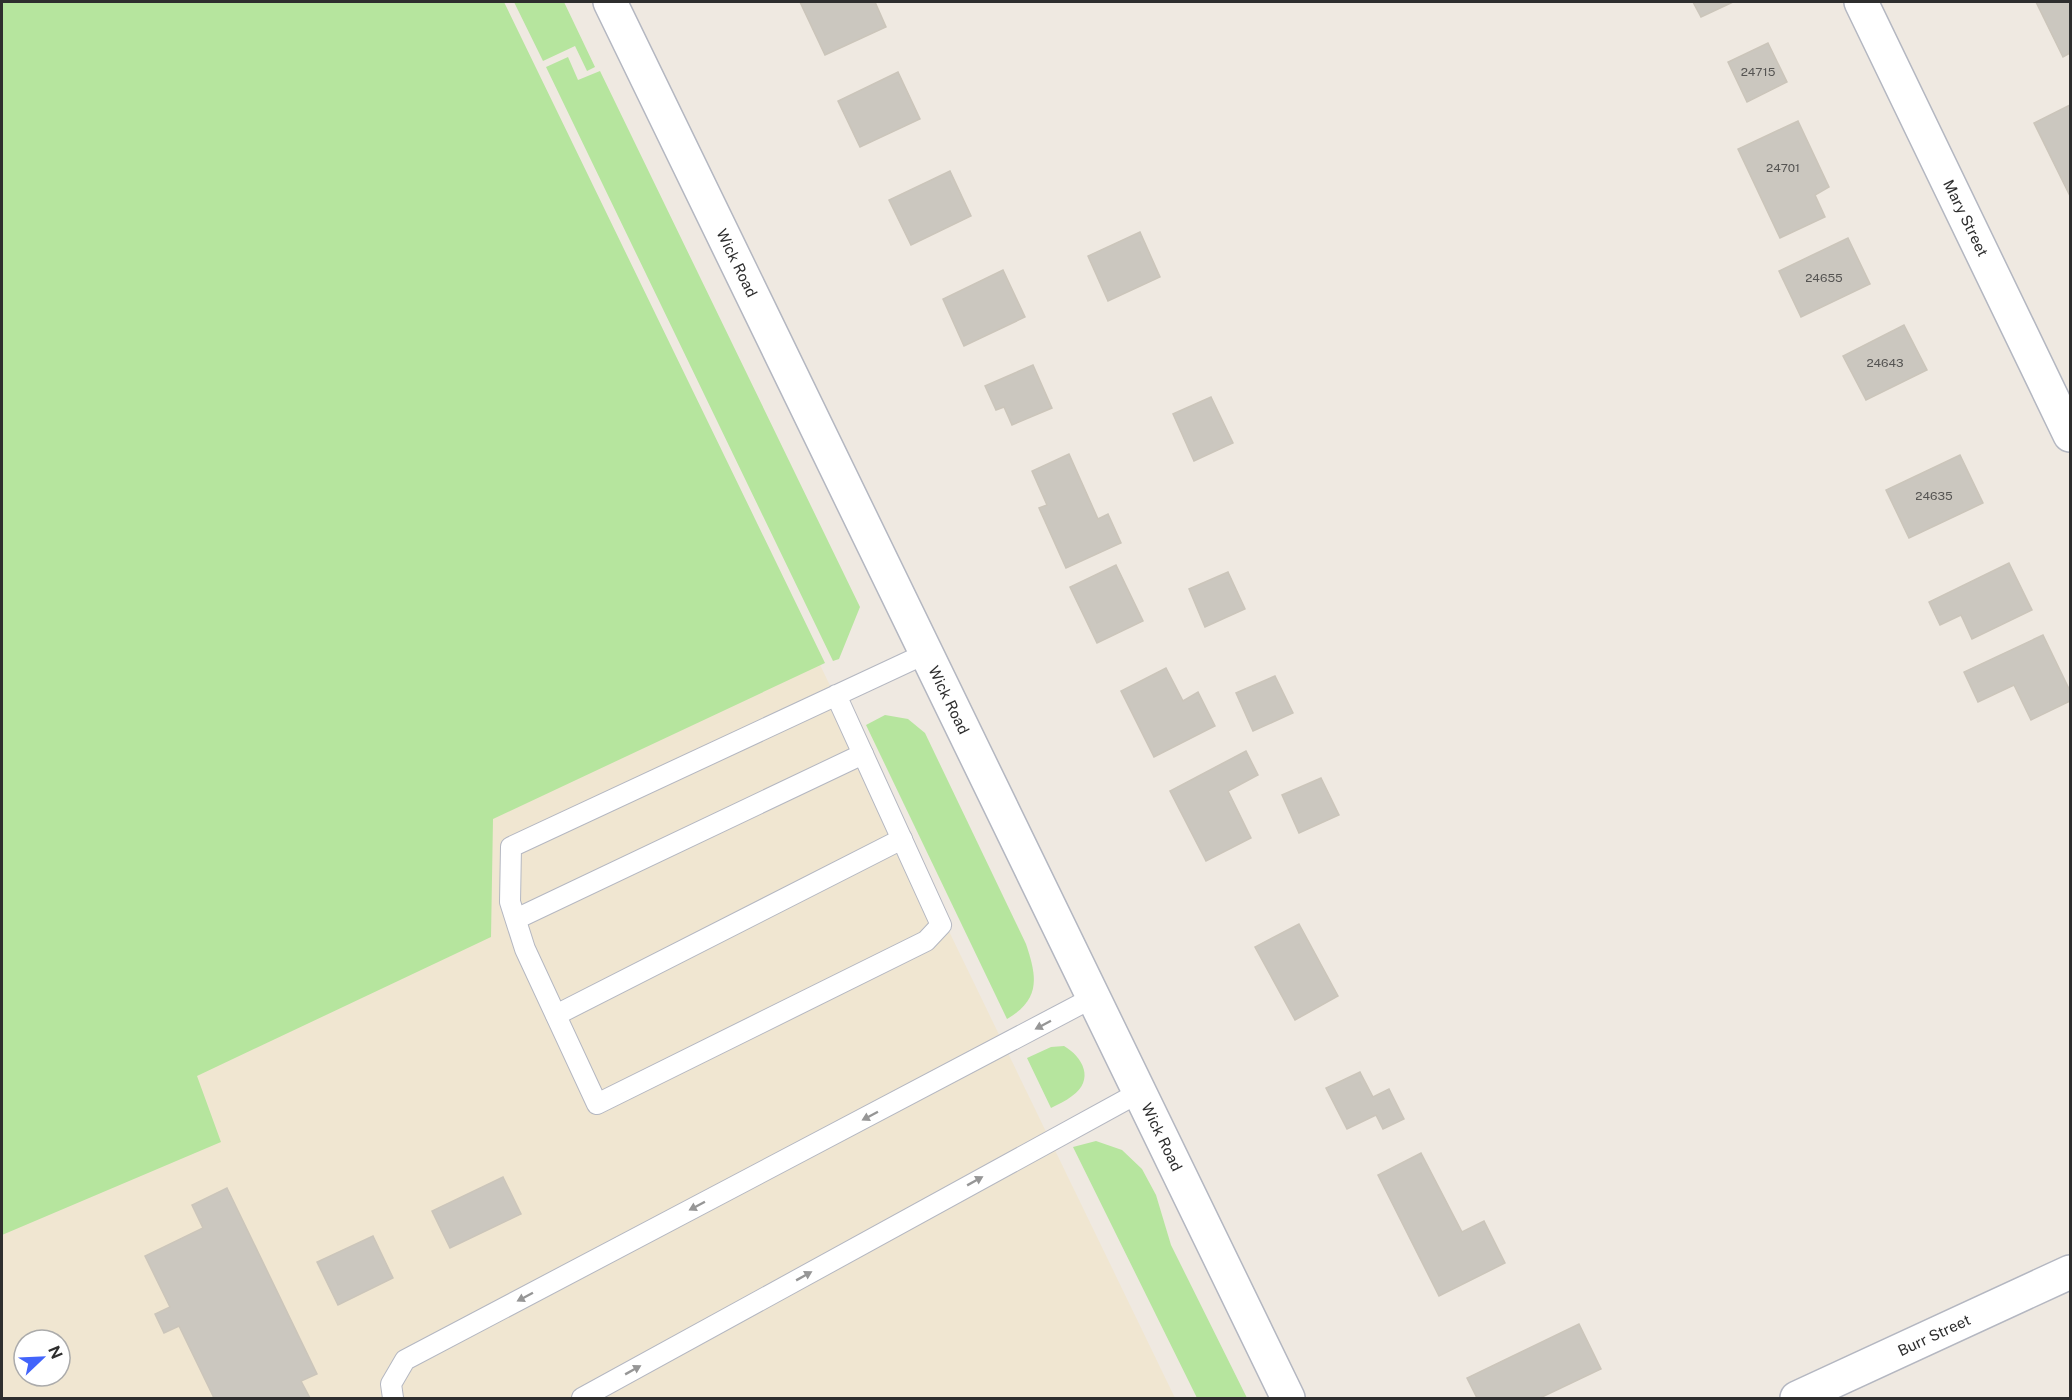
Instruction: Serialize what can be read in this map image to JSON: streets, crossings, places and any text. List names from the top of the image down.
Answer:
{
  "streets": {
    "street": ["Mary Street", "Wick Road", "Burr Street"]
  },
  "house_numbers": [
    "24715",
    "24701",
    "24655",
    "24643",
    "24635"
  ],
  "north": "top right"
}
